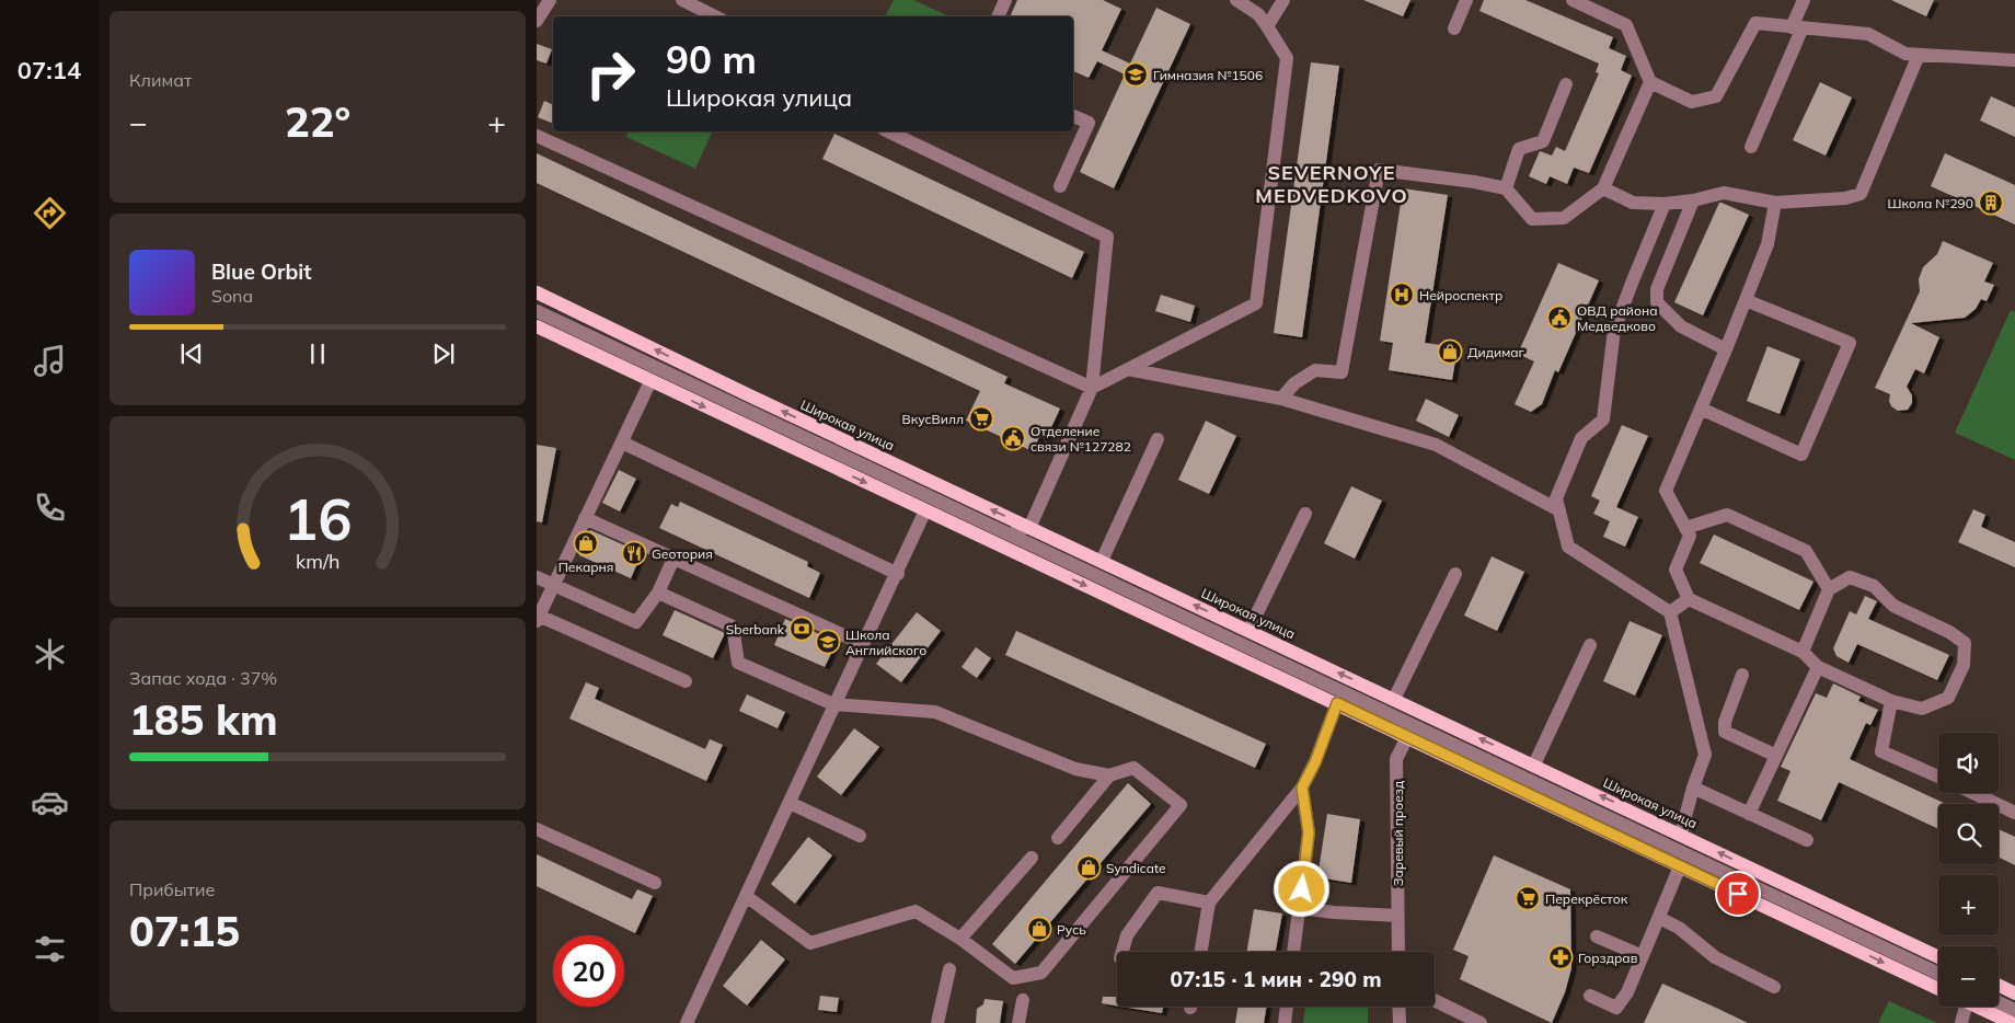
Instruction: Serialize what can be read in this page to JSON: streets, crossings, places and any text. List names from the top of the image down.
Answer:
{
  "streets": {
    "main road": ["Широкая улица"],
    "street": ["Заревый проезд"]
  },
  "crossings": [
    ["Широкая улица", "Заревый проезд"]
  ],
  "districts": ["SEVERNOYE MEDVEDKOVO"],
  "places": {
    "school or university": ["Гимназия №1506", "Школа Английского"],
    "building": ["Школа №290"],
    "hospital": ["Нейроcпектр"],
    "public building": ["ОВД района Медведково", "Отделение связи №127282"],
    "shop": [
      "Дидимаг",
      "Пекарня",
      "Syndicate",
      "Русь"
    ],
    "supermarket": ["ВкусВилл", "Перекрёсток"],
    "restaurant": ["Gеотория"],
    "bank": ["Sberbank"],
    "pharmacy": ["Горздрав"]
  },
  "page": {
    "tabs": "07:14",
    "tile": [
      "Климат",
      ["Запас хода · 37%", "185 km"],
      ["Прибытие", "07:15"]
    ],
    "turn": ["90 m", "Широкая улица"],
    "heat": ["−", "22°", "+"],
    "song": ["Blue Orbit", "Sona"],
    "map_buttons": ["+", "−"],
    "limit": "20",
    "trip": "07:15 · 1 мин · 290 m",
    "gauge": ["16", "km/h"]
  }
}
